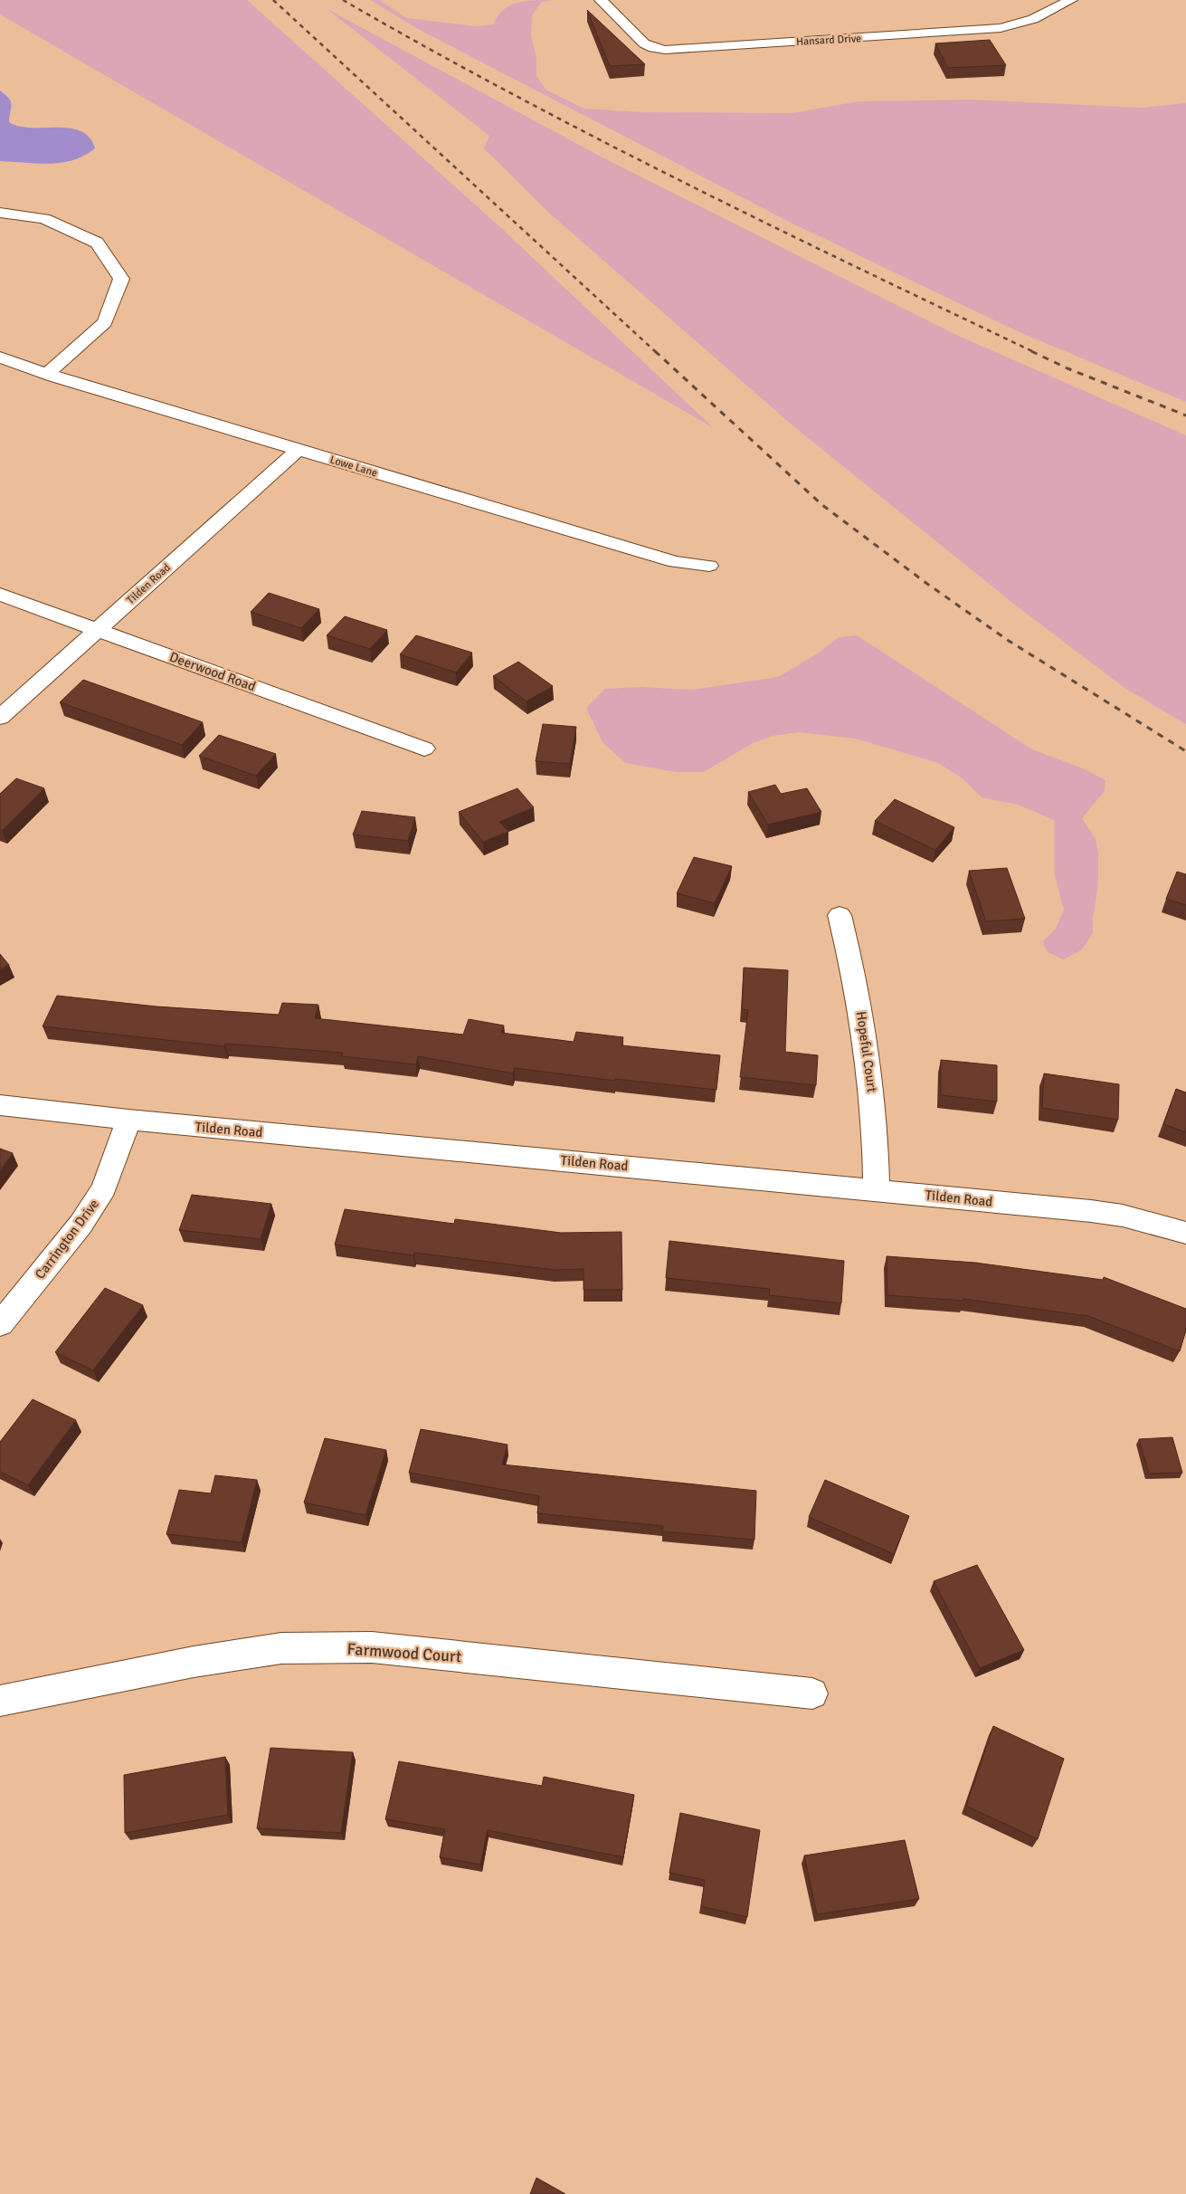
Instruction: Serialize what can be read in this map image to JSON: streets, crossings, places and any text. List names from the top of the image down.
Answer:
{
  "streets": {
    "street": [
      "Hansard Drive",
      "Lowe Lane",
      "Tilden Road",
      "Deerwood Road",
      "Hopeful Court",
      "Carrington Drive",
      "Farmwood Court"
    ]
  },
  "crossings": [
    ["Lowe Lane", "Tilden Road"],
    ["Tilden Road", "Deerwood Road"],
    ["Tilden Road", "Hopeful Court"],
    ["Tilden Road", "Carrington Drive"]
  ]
}
